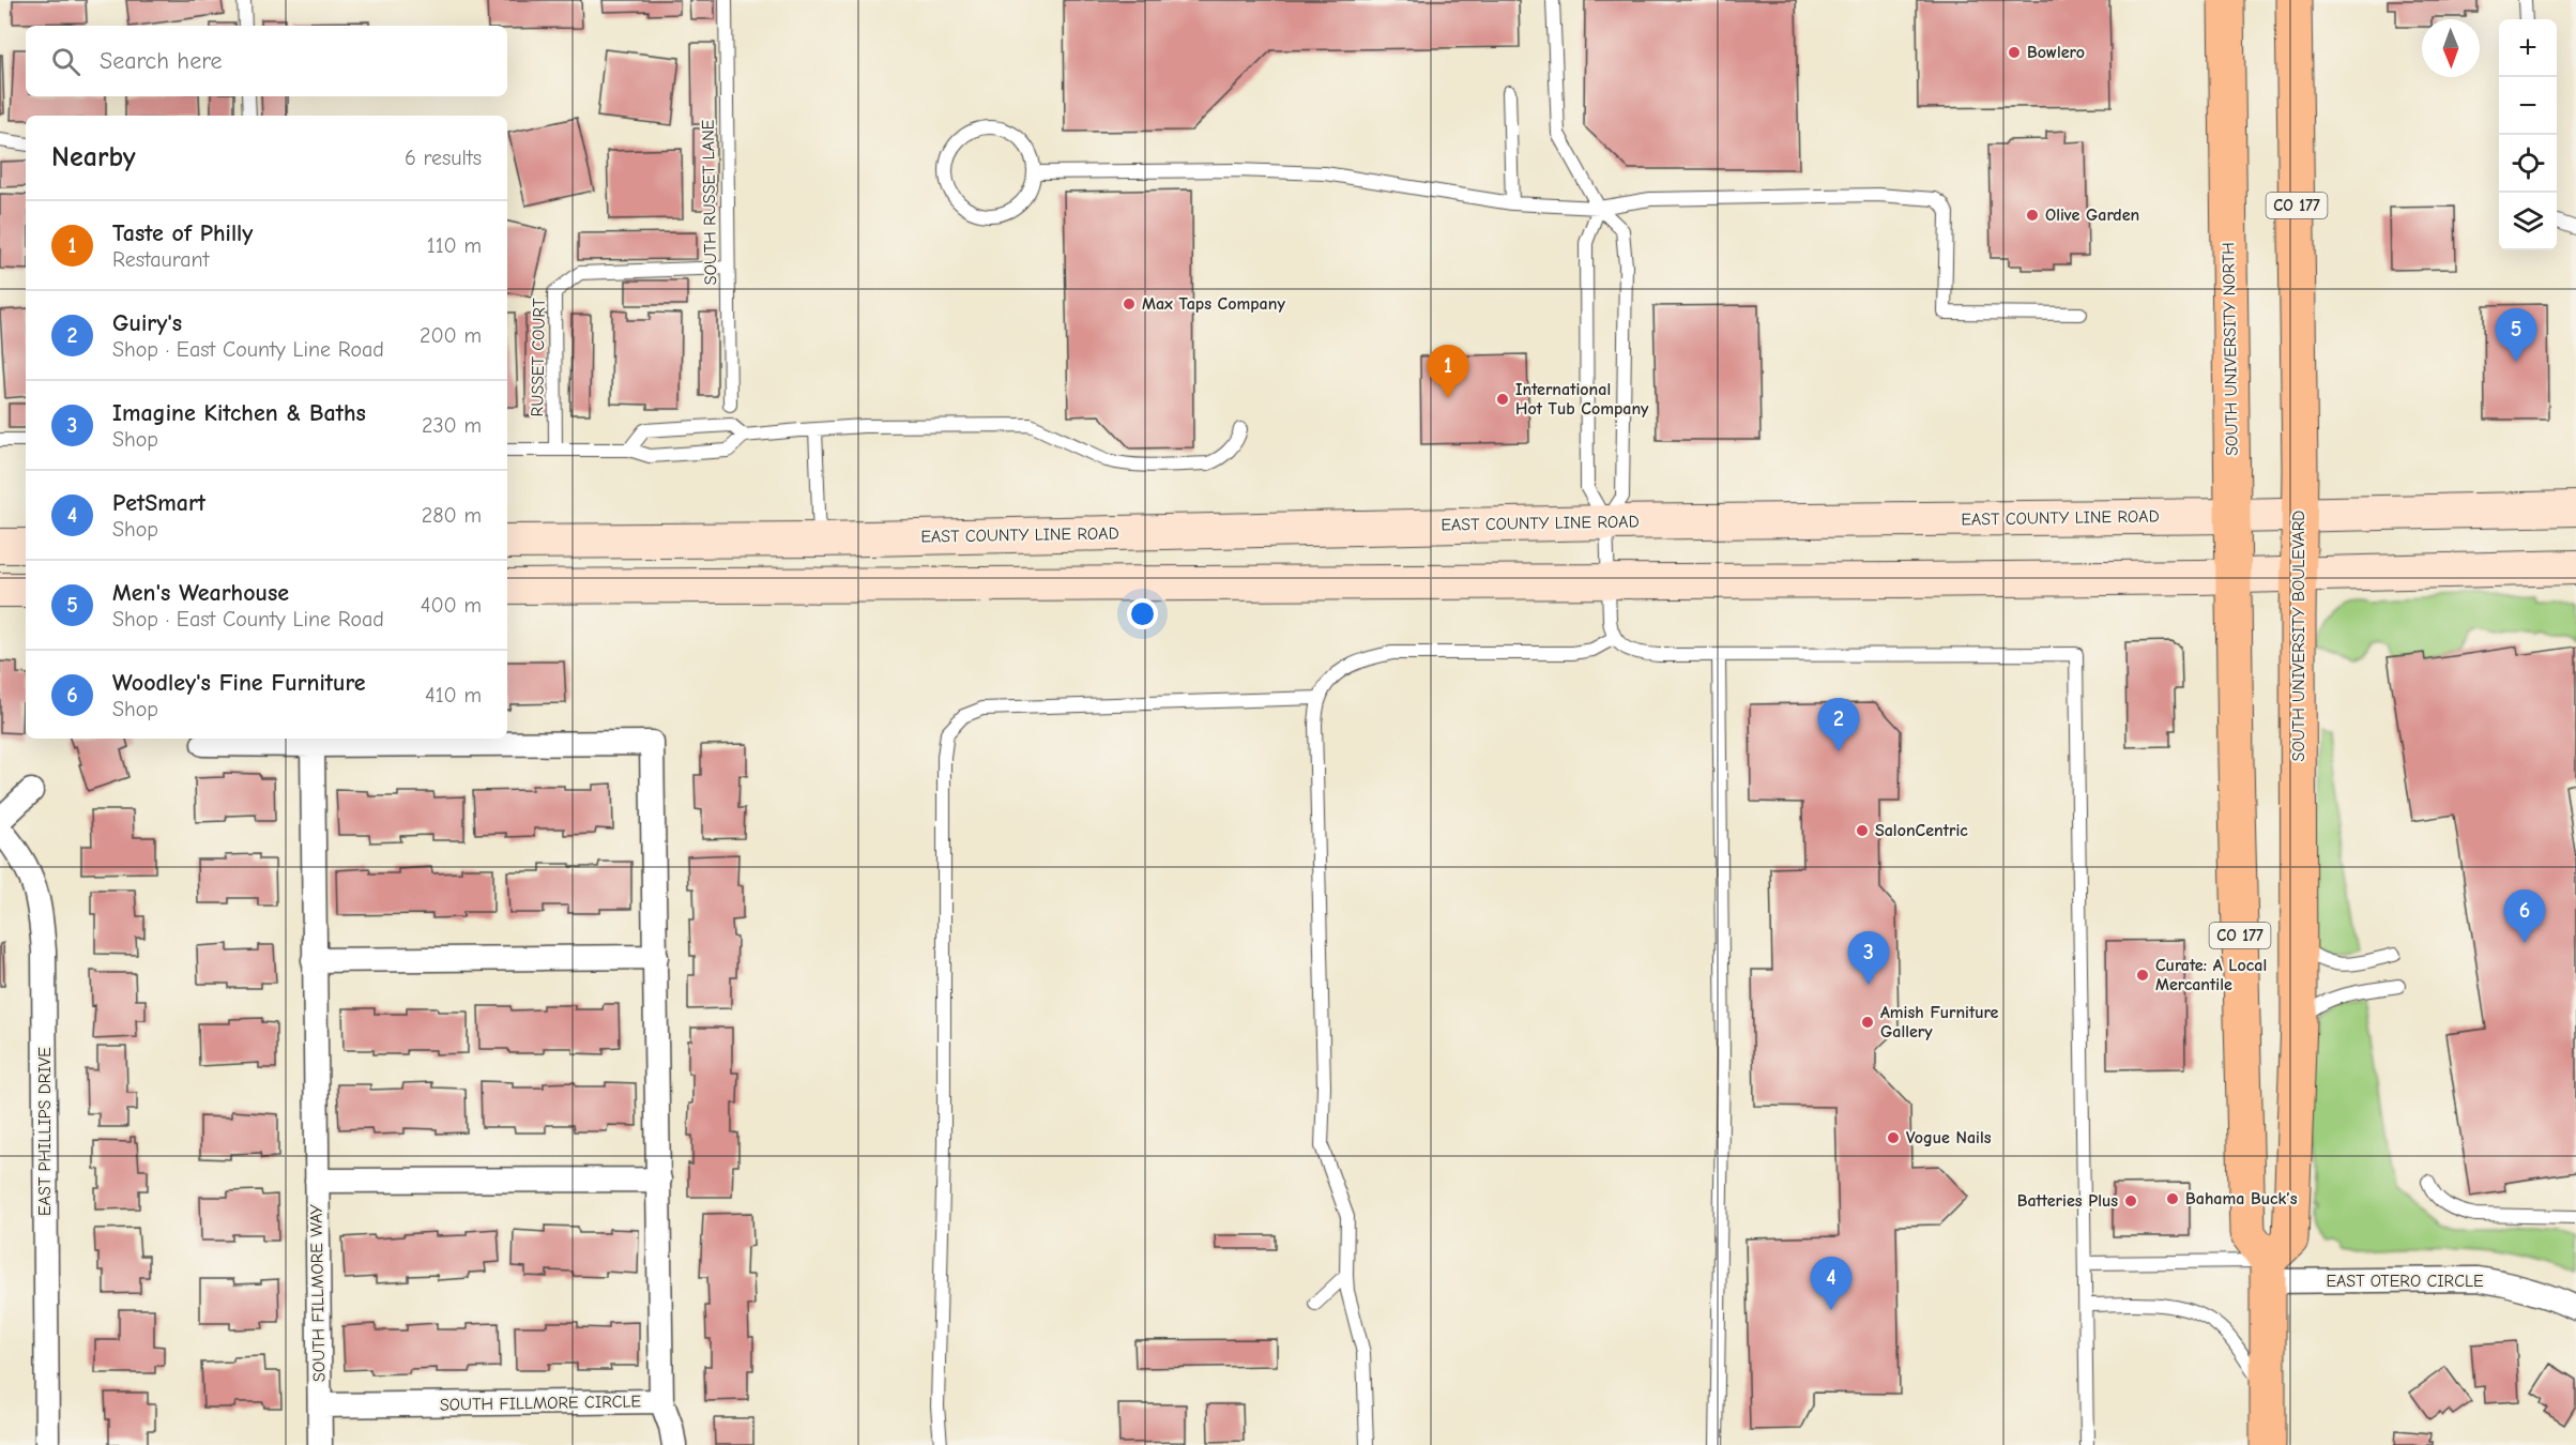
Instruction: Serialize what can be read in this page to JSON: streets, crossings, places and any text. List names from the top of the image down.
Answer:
{
  "streets": {
    "main road": [
      "CO 177",
      "SOUTH UNIVERSITY NORTH",
      "EAST COUNTY LINE ROAD",
      "SOUTH UNIVERSITY BOULEVARD"
    ],
    "street": [
      "EAST PHILLIPS DRIVE",
      "EAST OTERO CIRCLE",
      "SOUTH FILLMORE WAY",
      "SOUTH FILLMORE CIRCLE"
    ],
    "lane": ["SOUTH RUSSET LANE", "RUSSET COURT"]
  },
  "crossings": [
    ["SOUTH RUSSET LANE", "RUSSET COURT"],
    ["CO 177", "SOUTH UNIVERSITY NORTH"],
    ["CO 177", "SOUTH UNIVERSITY BOULEVARD"],
    ["CO 177", "EAST OTERO CIRCLE"],
    ["SOUTH UNIVERSITY NORTH", "EAST COUNTY LINE ROAD"],
    ["EAST COUNTY LINE ROAD", "SOUTH UNIVERSITY BOULEVARD"],
    ["SOUTH UNIVERSITY BOULEVARD", "EAST OTERO CIRCLE"],
    ["SOUTH FILLMORE WAY", "SOUTH FILLMORE CIRCLE"]
  ],
  "places": [
    "Bowlero",
    "Olive Garden",
    "Max Taps Company",
    "International Hot Tub Company",
    "SalonCentric",
    "Curate: A Local Mercantile",
    "Amish Furniture Gallery",
    "Vogue Nails",
    "Bahama Buck’s",
    "Batteries Plus"
  ],
  "north": "bottom",
  "page": {
    "map_buttons": ["+", "−"],
    "search": "Search here",
    "heading": ["Nearby", "6 results"],
    "list": [
      {
        "mark": "1",
        "name": "Taste of Philly",
        "note": "Restaurant",
        "value": "110 m"
      },
      {
        "mark": "2",
        "name": "Guiry's",
        "note": "Shop · East County Line Road",
        "value": "200 m"
      },
      {
        "mark": "3",
        "name": "Imagine Kitchen & Baths",
        "note": "Shop",
        "value": "230 m"
      },
      {
        "mark": "4",
        "name": "PetSmart",
        "note": "Shop",
        "value": "280 m"
      },
      {
        "mark": "5",
        "name": "Men's Wearhouse",
        "note": "Shop · East County Line Road",
        "value": "400 m"
      },
      {
        "mark": "6",
        "name": "Woodley's Fine Furniture",
        "note": "Shop",
        "value": "410 m"
      }
    ],
    "pins": [
      "5",
      "1",
      "2",
      "6",
      "3",
      "4"
    ]
  }
}
